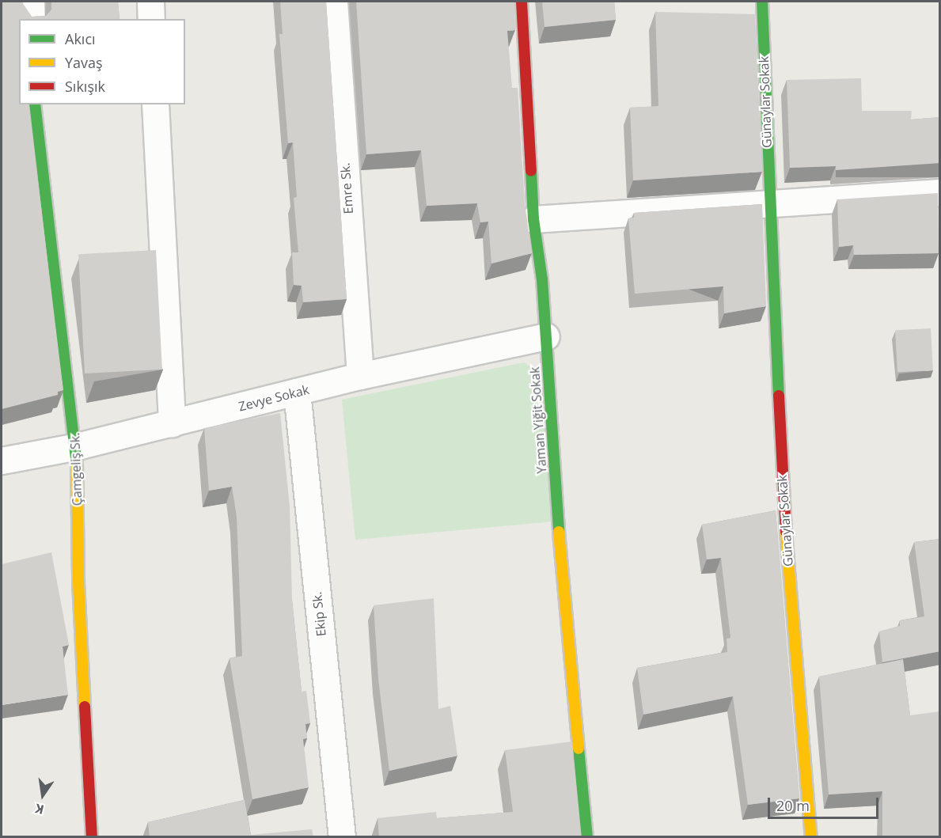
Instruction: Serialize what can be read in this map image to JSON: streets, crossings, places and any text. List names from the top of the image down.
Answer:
{
  "streets": {
    "street": [
      "Günaylar Sokak",
      "Emre Sk.",
      "Zevye Sokak",
      "Yaman Yiğit Sokak",
      "Çamgeliş Sk.",
      "Ekip Sk."
    ]
  },
  "crossings": [
    ["Emre Sk.", "Zevye Sokak"],
    ["Zevye Sokak", "Yaman Yiğit Sokak"],
    ["Zevye Sokak", "Çamgeliş Sk."],
    ["Zevye Sokak", "Ekip Sk."]
  ],
  "legend": ["Akıcı", "Yavaş", "Sıkışık"],
  "scale_bar": "20 m",
  "north": "bottom"
}
